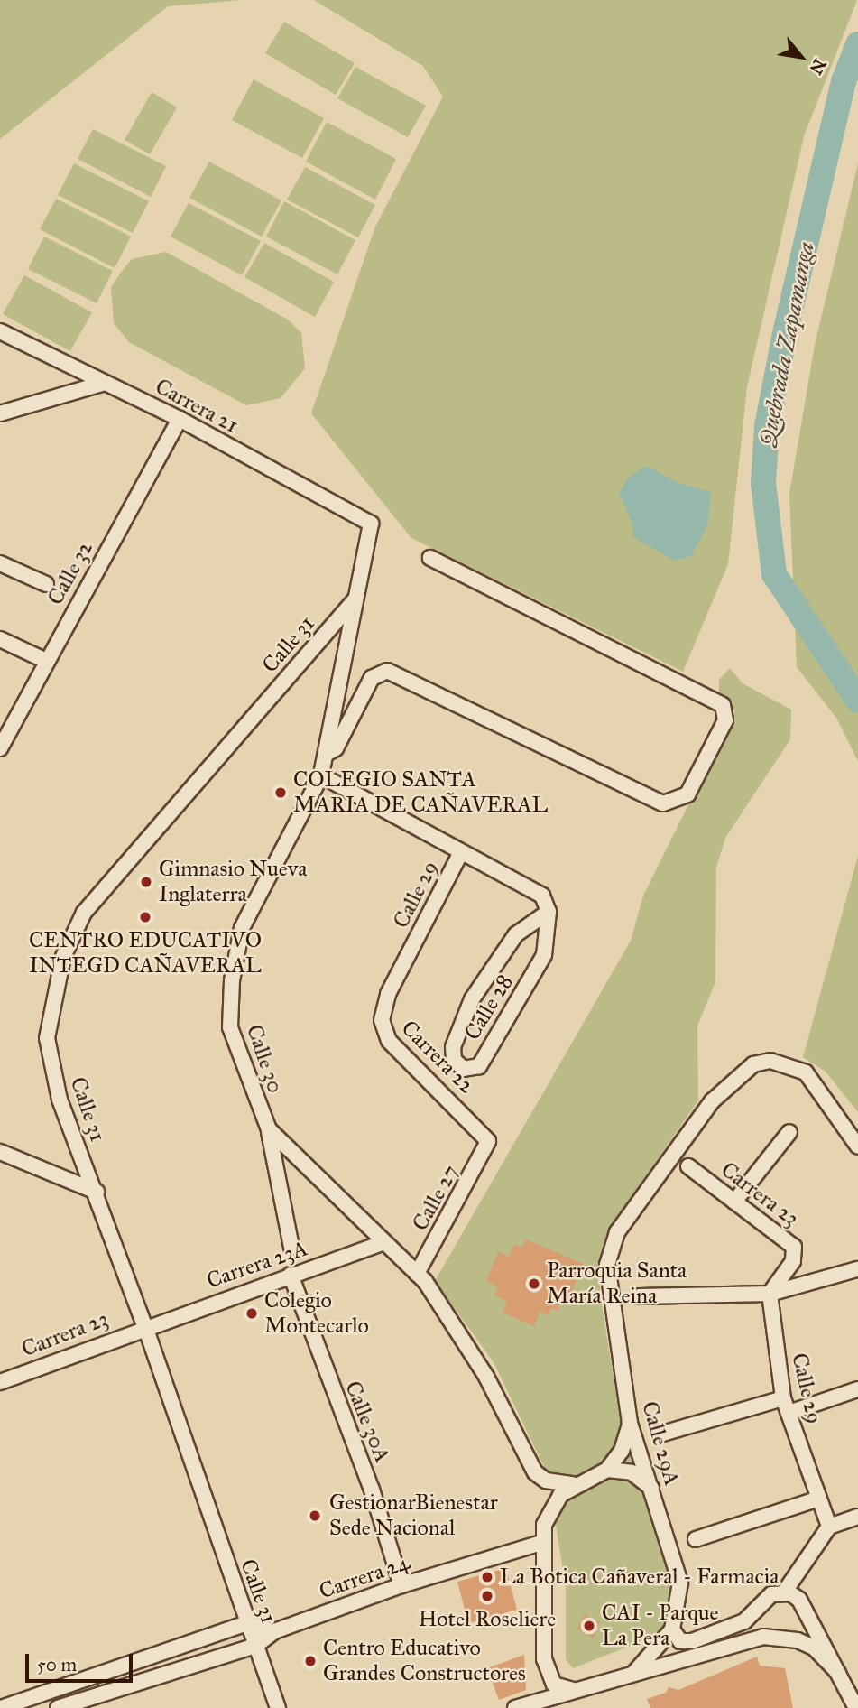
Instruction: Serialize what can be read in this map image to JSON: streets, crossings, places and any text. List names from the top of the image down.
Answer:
{
  "streets": {
    "street": [
      "Carrera 21",
      "Calle 32",
      "Calle 31",
      "Calle 29",
      "Calle 28",
      "Carrera 22",
      "Calle 30",
      "Carrera 23",
      "Calle 27",
      "Carrera 23A",
      "Calle 30A",
      "Calle 29A",
      "Carrera 24"
    ]
  },
  "crossings": [
    ["Carrera 21", "Calle 32"],
    ["Carrera 21", "Calle 30"],
    ["Calle 31", "Calle 30"],
    ["Calle 31", "Carrera 23"],
    ["Calle 31", "Carrera 23A"],
    ["Calle 31", "Carrera 24"],
    ["Calle 29", "Carrera 22"],
    ["Calle 29", "Calle 30"],
    ["Calle 29", "Carrera 23"],
    ["Carrera 22", "Calle 27"],
    ["Calle 30", "Calle 27"],
    ["Calle 30", "Carrera 23A"],
    ["Calle 30", "Calle 29A"],
    ["Calle 30", "Carrera 24"],
    ["Carrera 23", "Carrera 23A"],
    ["Carrera 23A", "Calle 30A"],
    ["Calle 30A", "Carrera 24"],
    ["Calle 29A", "Carrera 24"]
  ],
  "water": ["Quebrada Zapamanga"],
  "places": [
    "COLEGIO SANTA MARIA DE CAÑAVERAL",
    "Gimnasio Nueva Inglaterra",
    "CENTRO EDUCATIVO INTEGD CAÑAVERAL",
    "Parroquia Santa María Reina",
    "Colegio Montecarlo",
    "GestionarBienestar Sede Nacional",
    "La Botica Cañaveral - Farmacia",
    "Hotel Roseliere",
    "CAI - Parque La Pera",
    "Centro Educativo Grandes Constructores"
  ],
  "scale_bar": "50 m",
  "north": "bottom right"
}
